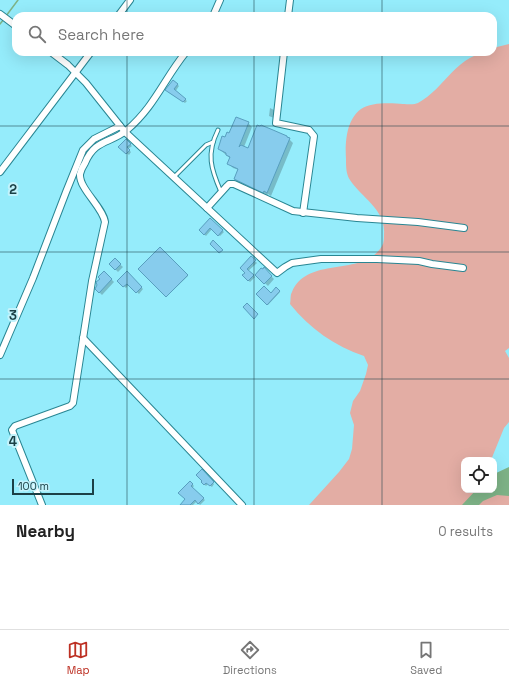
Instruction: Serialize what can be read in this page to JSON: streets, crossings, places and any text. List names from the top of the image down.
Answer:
{
  "scale_bar": "100 m",
  "page": {
    "search": "Search here",
    "scale": "100 m",
    "heading": ["Nearby", "0 results"],
    "nav": ["Map", "Directions", "Saved"]
  },
  "grid": {
    "rows": ["2", "3", "4"]
  }
}
